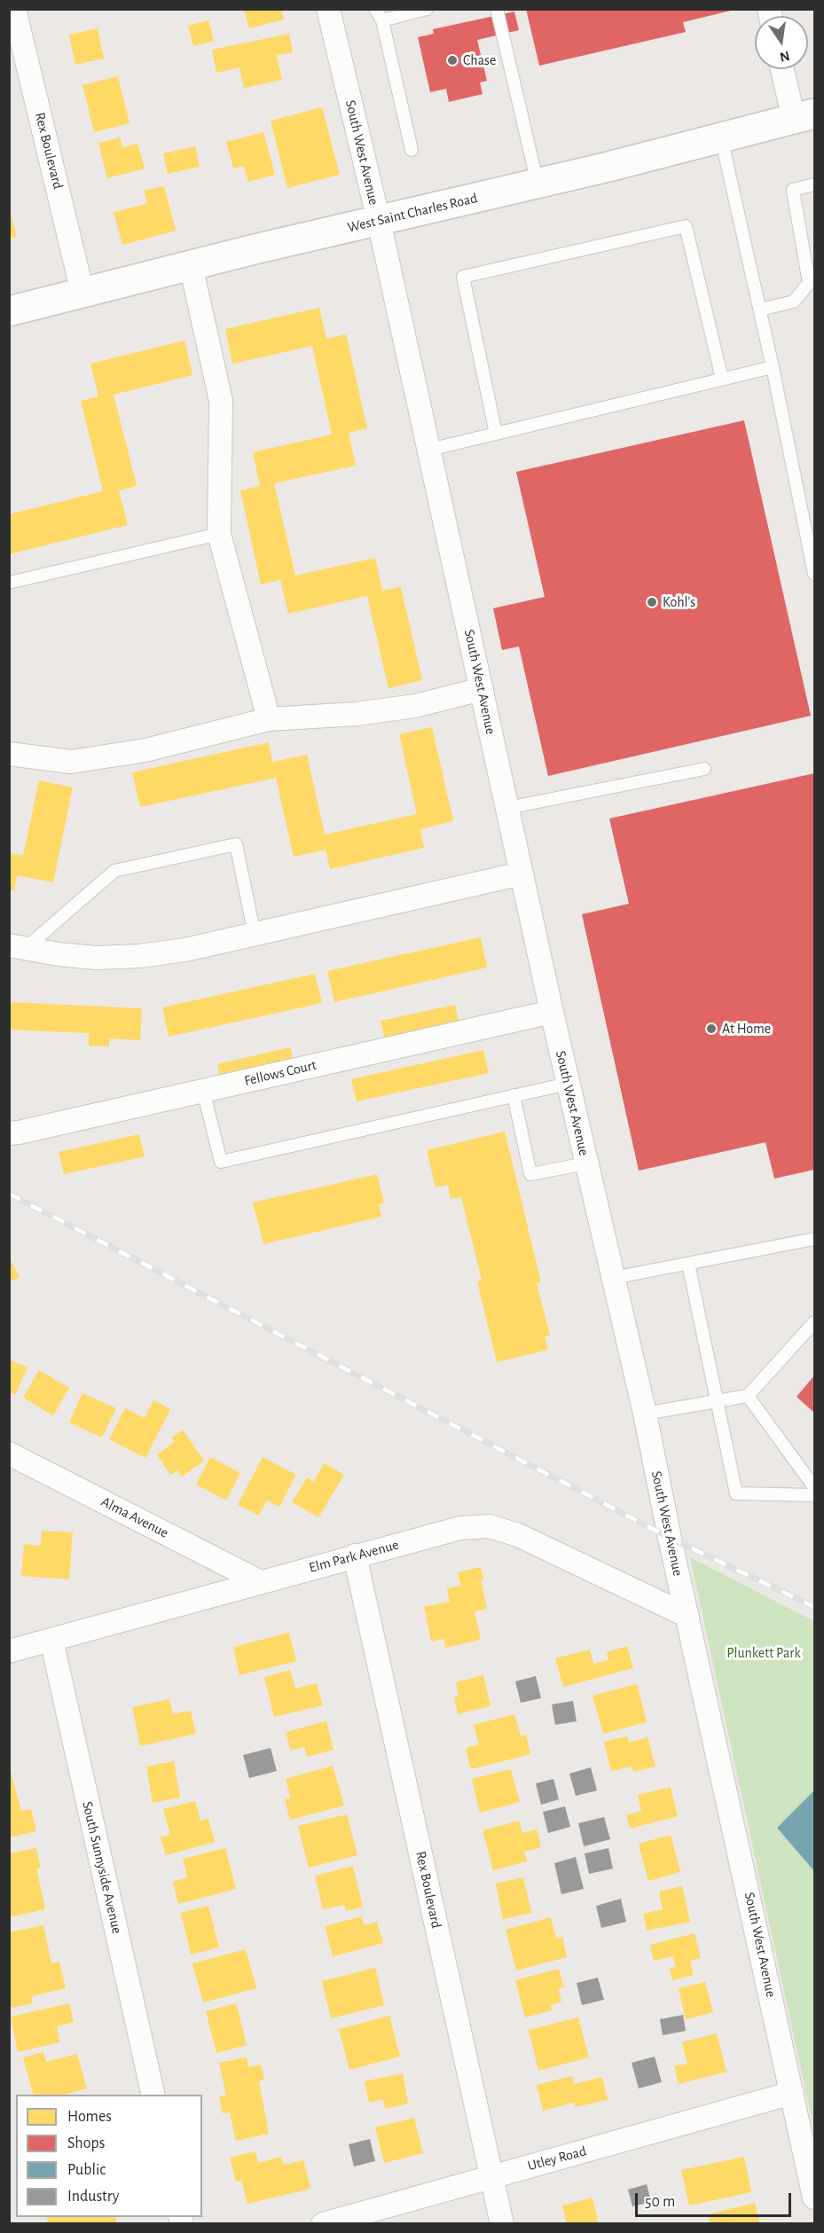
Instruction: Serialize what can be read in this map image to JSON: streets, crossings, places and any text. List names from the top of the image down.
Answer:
{
  "streets": {
    "main road": ["West Saint Charles Road"],
    "street": [
      "Rex Boulevard",
      "South West Avenue",
      "Fellows Court",
      "Alma Avenue",
      "Elm Park Avenue",
      "South Sunnyside Avenue",
      "Utley Road"
    ]
  },
  "crossings": [
    ["Rex Boulevard", "West Saint Charles Road"],
    ["Rex Boulevard", "Elm Park Avenue"],
    ["Rex Boulevard", "Utley Road"],
    ["South West Avenue", "West Saint Charles Road"],
    ["South West Avenue", "Fellows Court"],
    ["South West Avenue", "Elm Park Avenue"],
    ["South West Avenue", "Utley Road"],
    ["Alma Avenue", "Elm Park Avenue"],
    ["Elm Park Avenue", "South Sunnyside Avenue"]
  ],
  "parks": ["Plunkett Park"],
  "places": ["Chase", "Kohl's", "At Home"],
  "legend": [
    "Homes",
    "Shops",
    "Public",
    "Industry"
  ],
  "scale_bar": "50 m",
  "north": "bottom"
}
